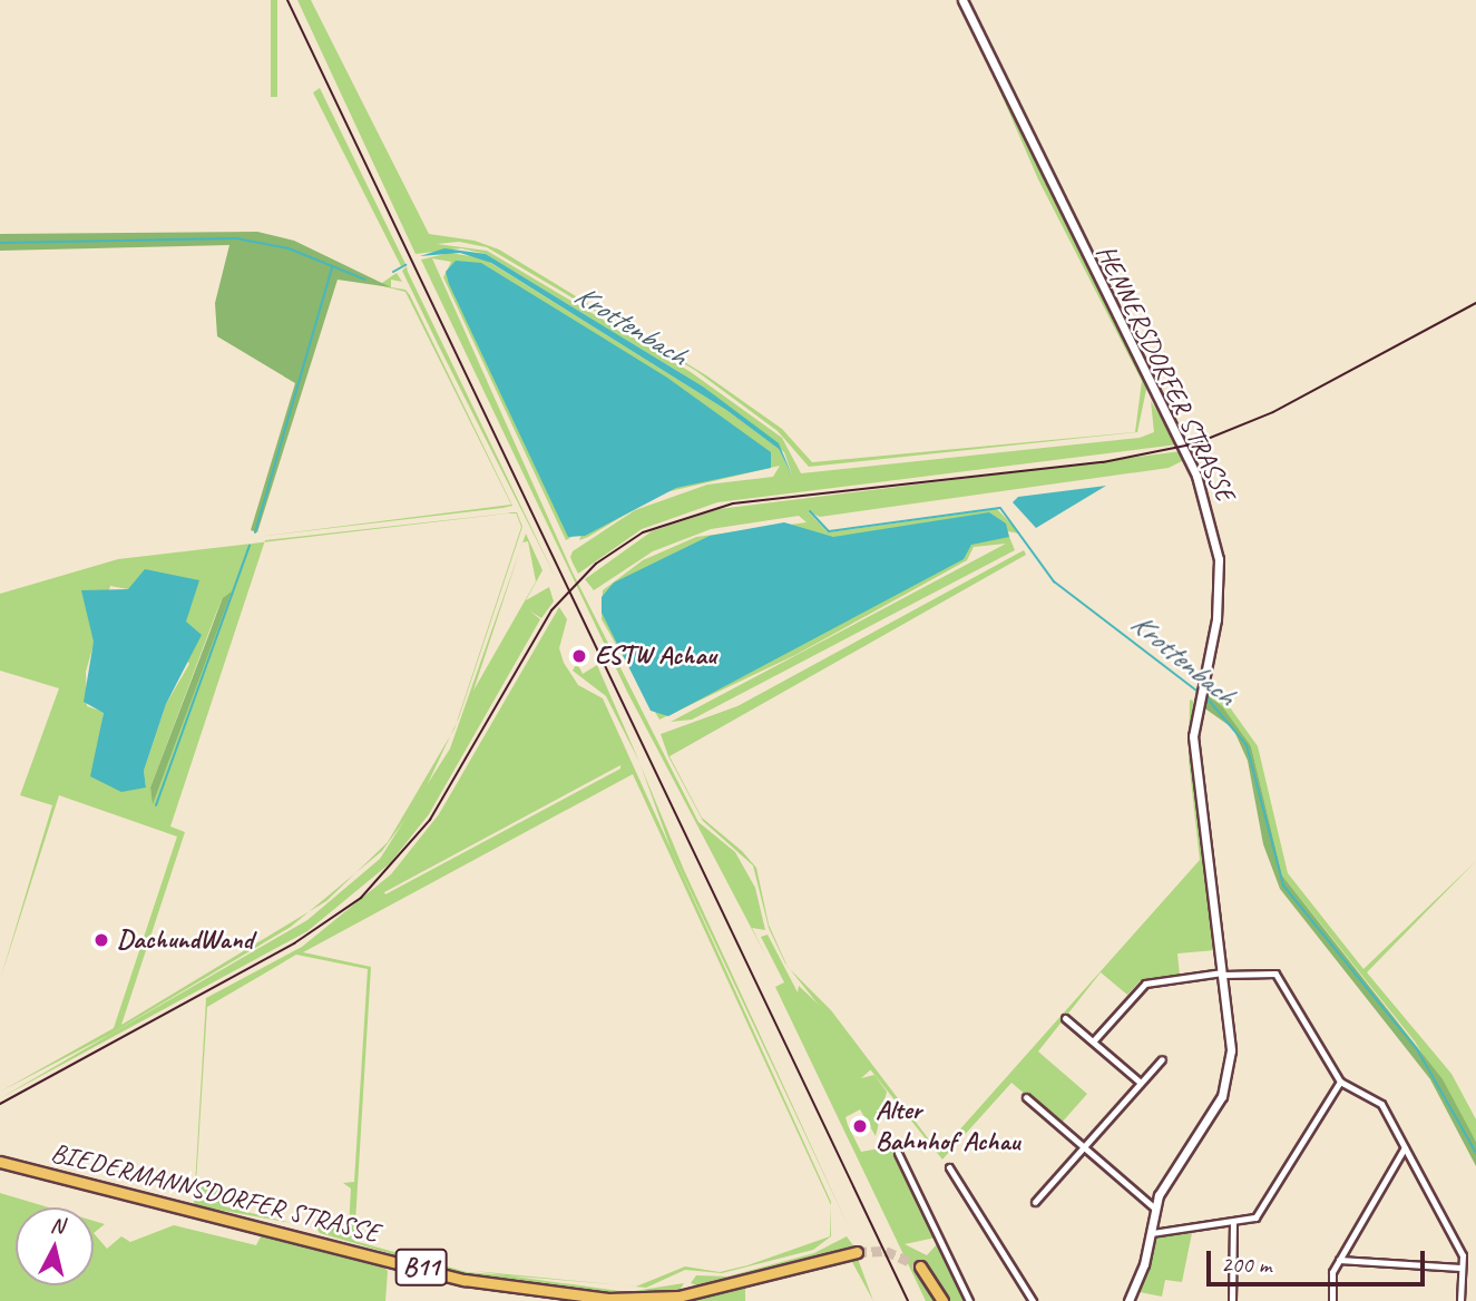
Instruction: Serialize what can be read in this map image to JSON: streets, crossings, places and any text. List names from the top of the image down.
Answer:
{
  "streets": {
    "main road": ["BIEDERMANNSDORFER STRASSE", "B11"],
    "street": ["HENNERSDORFER STRASSE"]
  },
  "crossings": [
    ["BIEDERMANNSDORFER STRASSE", "B11"]
  ],
  "water": ["Krottenbach"],
  "places": ["ESTW Achau", "DachundWand", "Alter Bahnhof Achau"],
  "scale_bar": "200 m",
  "north": "top"
}
